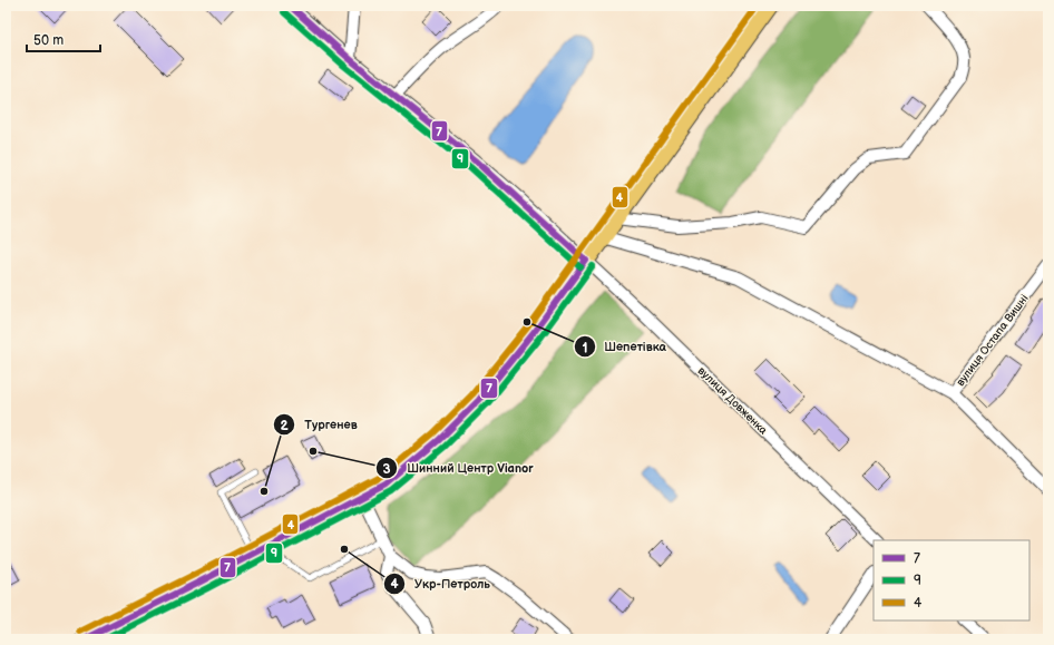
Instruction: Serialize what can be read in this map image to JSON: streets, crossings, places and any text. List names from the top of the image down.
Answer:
{
  "streets": {
    "street": ["вулиця Остапа Вишні", "вулиця Довженка"]
  },
  "places": [
    "Шепетівка",
    "Шинний Центр Vianor",
    "Тургенев",
    "Укр-Петроль"
  ],
  "lines": ["transit line 7", "transit line 4", "transit line 9"],
  "legend": ["7", "9", "4"],
  "scale_bar": "50 m"
}
